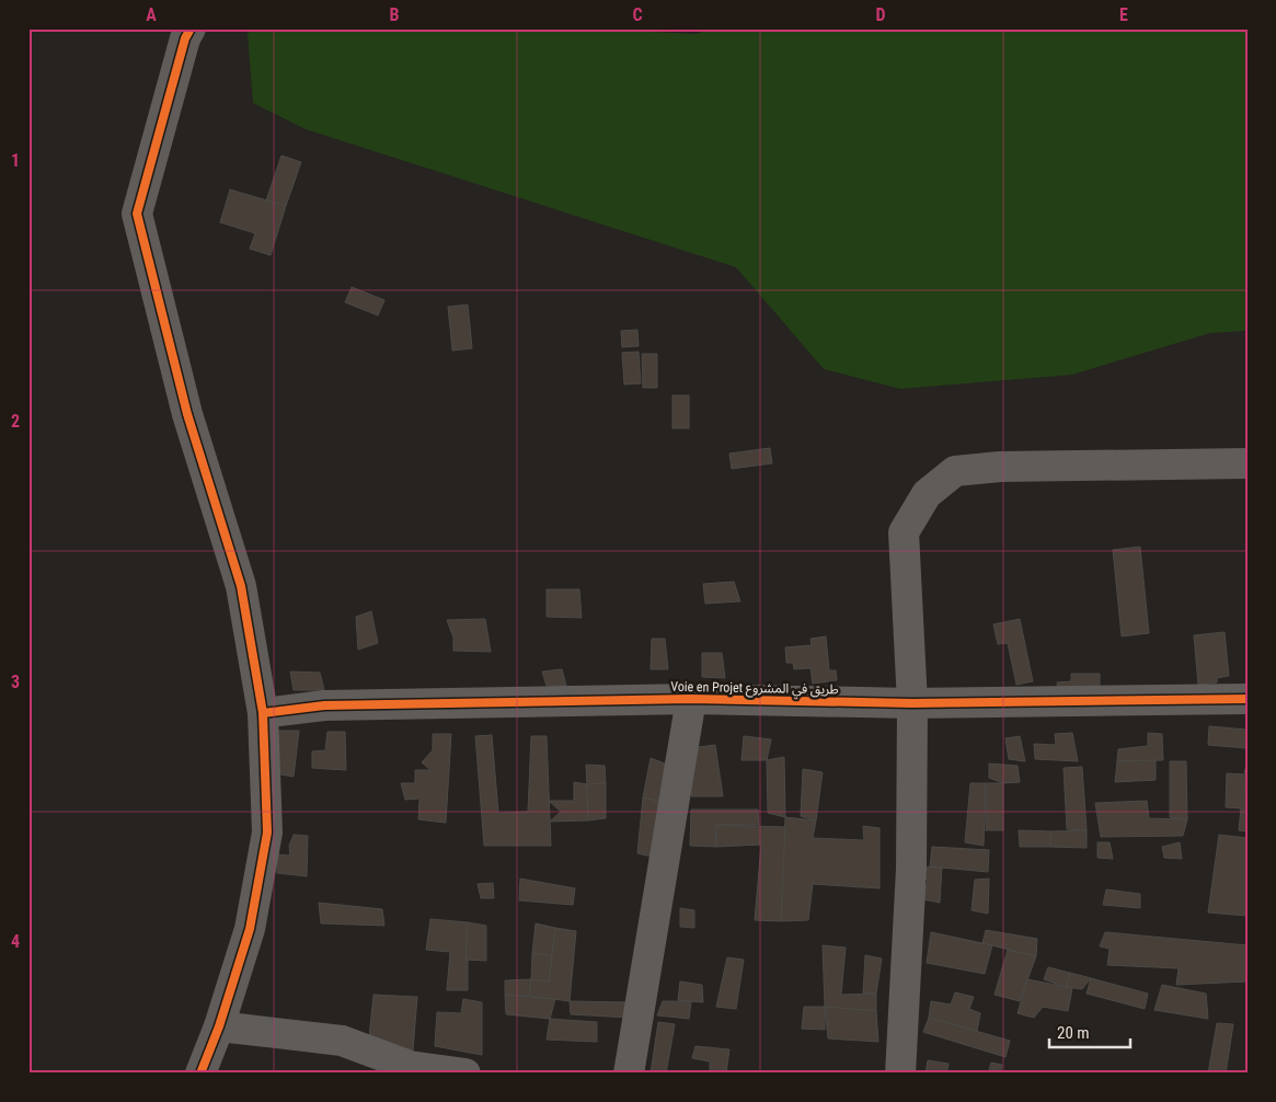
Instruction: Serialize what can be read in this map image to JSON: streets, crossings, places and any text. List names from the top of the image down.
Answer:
{
  "streets": {
    "street": ["Voie en Projet طريق في المشروع"]
  },
  "scale_bar": "20 m",
  "grid": {
    "columns": [
      "A",
      "B",
      "C",
      "D",
      "E"
    ],
    "rows": [
      "1",
      "2",
      "3",
      "4"
    ]
  }
}
